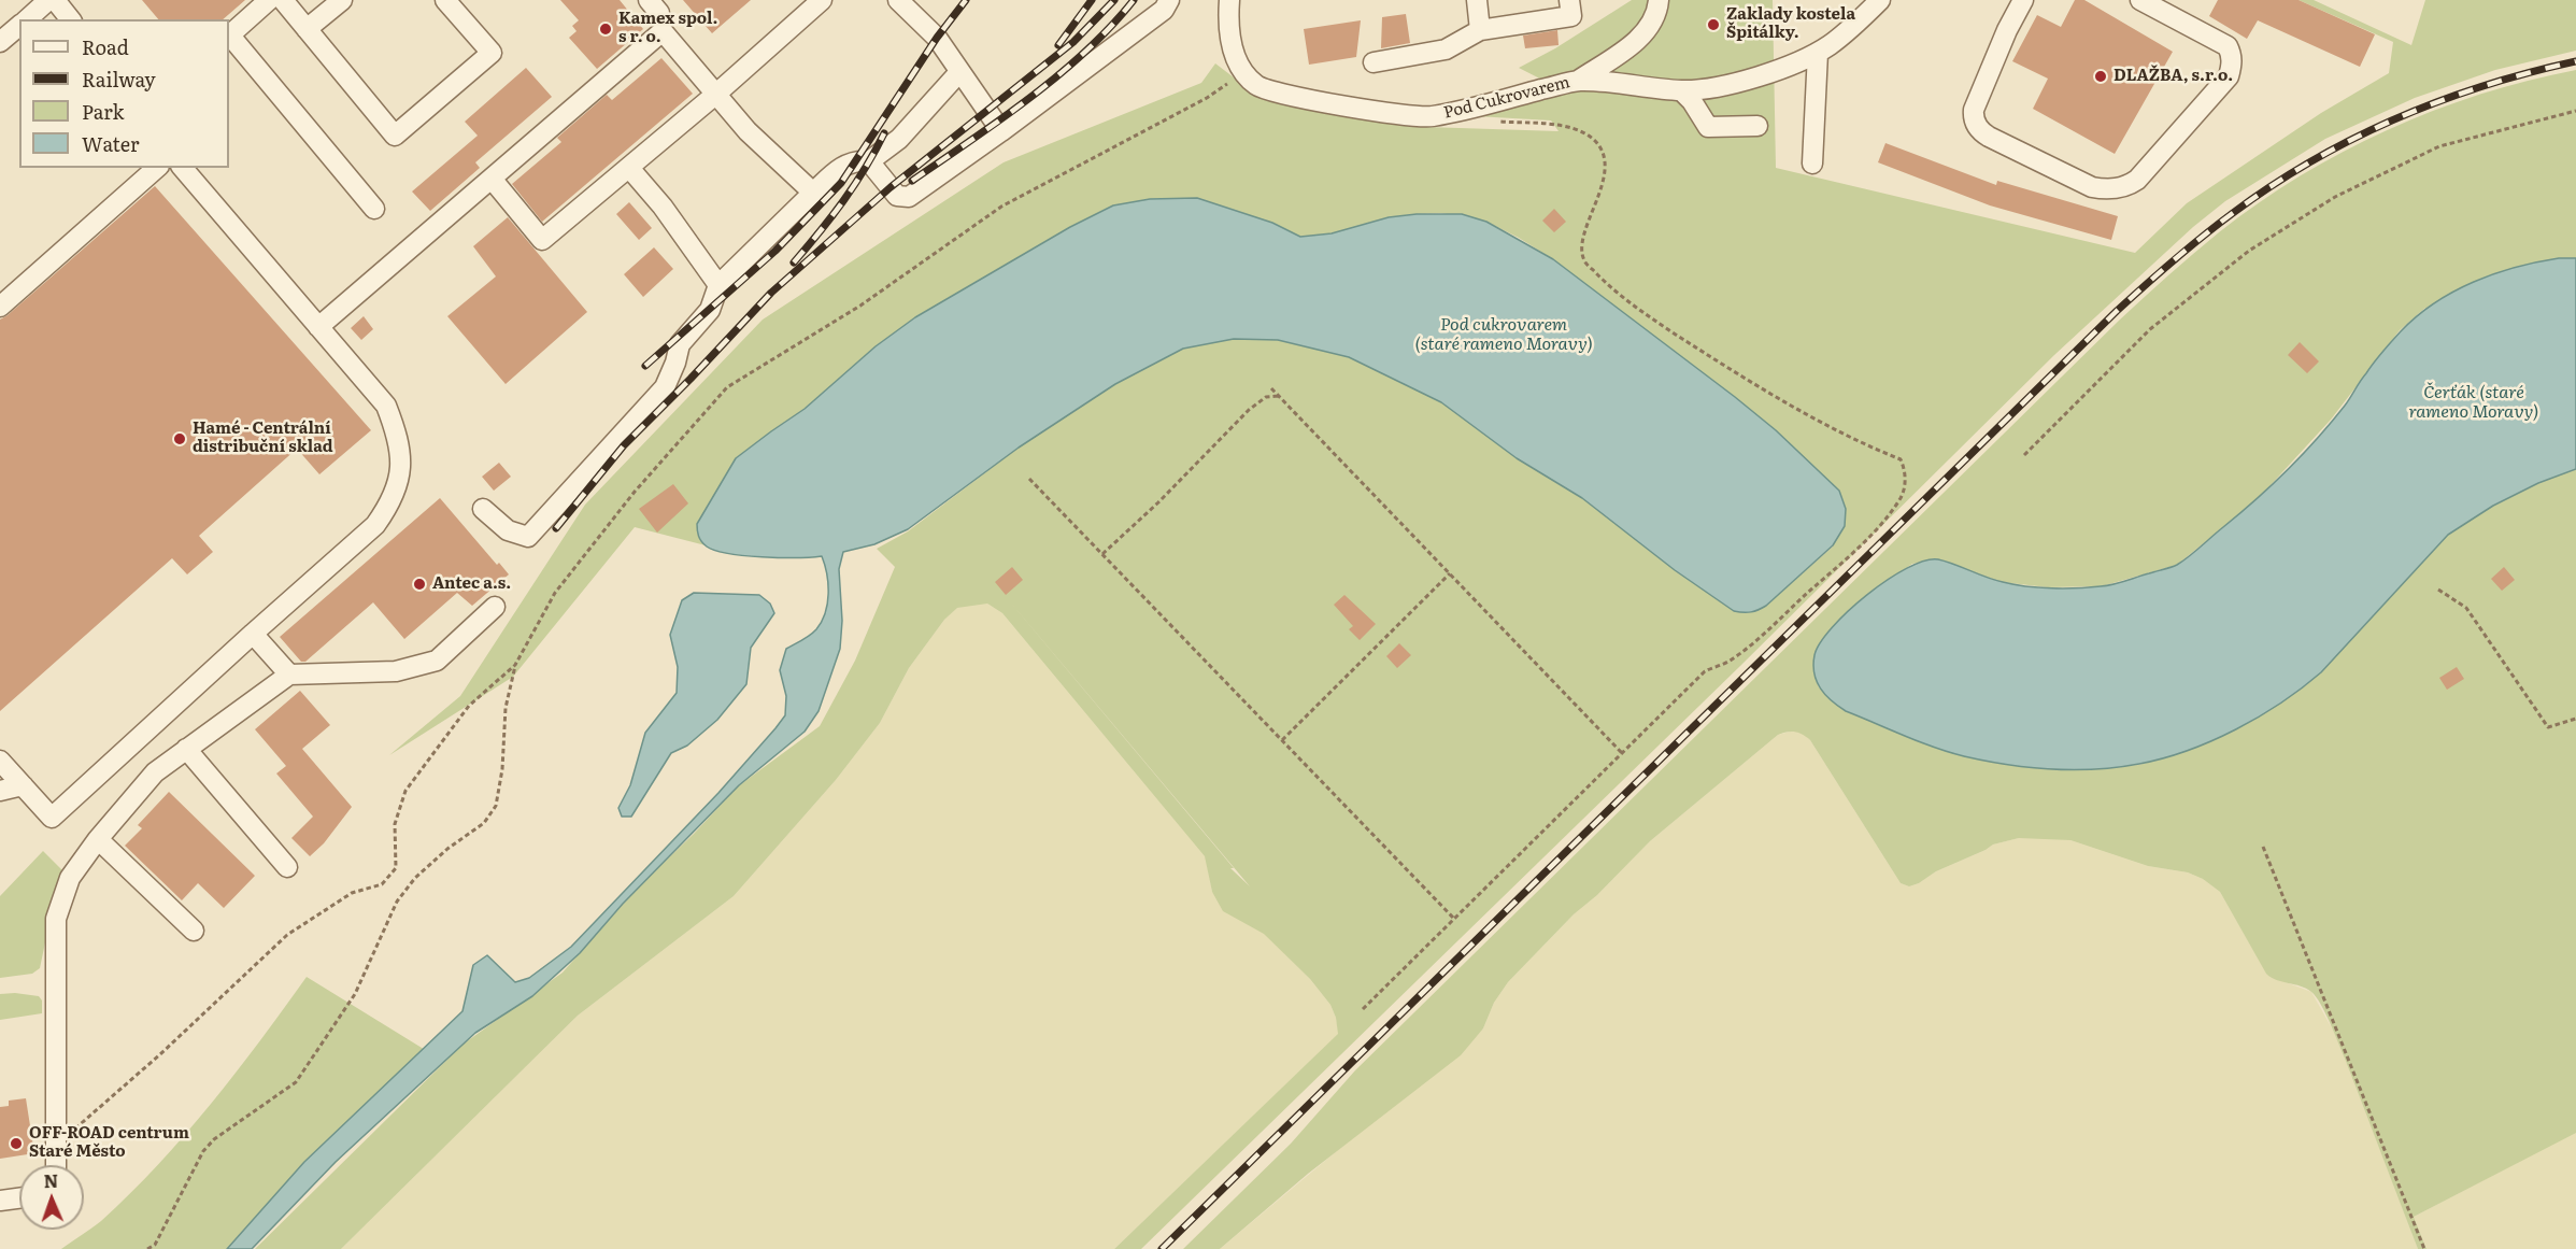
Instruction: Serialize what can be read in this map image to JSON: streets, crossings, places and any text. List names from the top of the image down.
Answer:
{
  "streets": {
    "street": ["Pod Cukrovarem"]
  },
  "water": ["Pod cukrovarem (staré rameno Moravy)", "Čerťák (staré rameno Moravy)"],
  "places": [
    "Zaklady kostela Špitálky.",
    "Kamex spol. s r. o.",
    "DLAŽBA, s.r.o.",
    "Hamé - Centrální distribuční sklad",
    "Antec a.s.",
    "OFF-ROAD centrum Staré Město"
  ],
  "legend": [
    "Road",
    "Railway",
    "Park",
    "Water"
  ],
  "north": "top"
}
